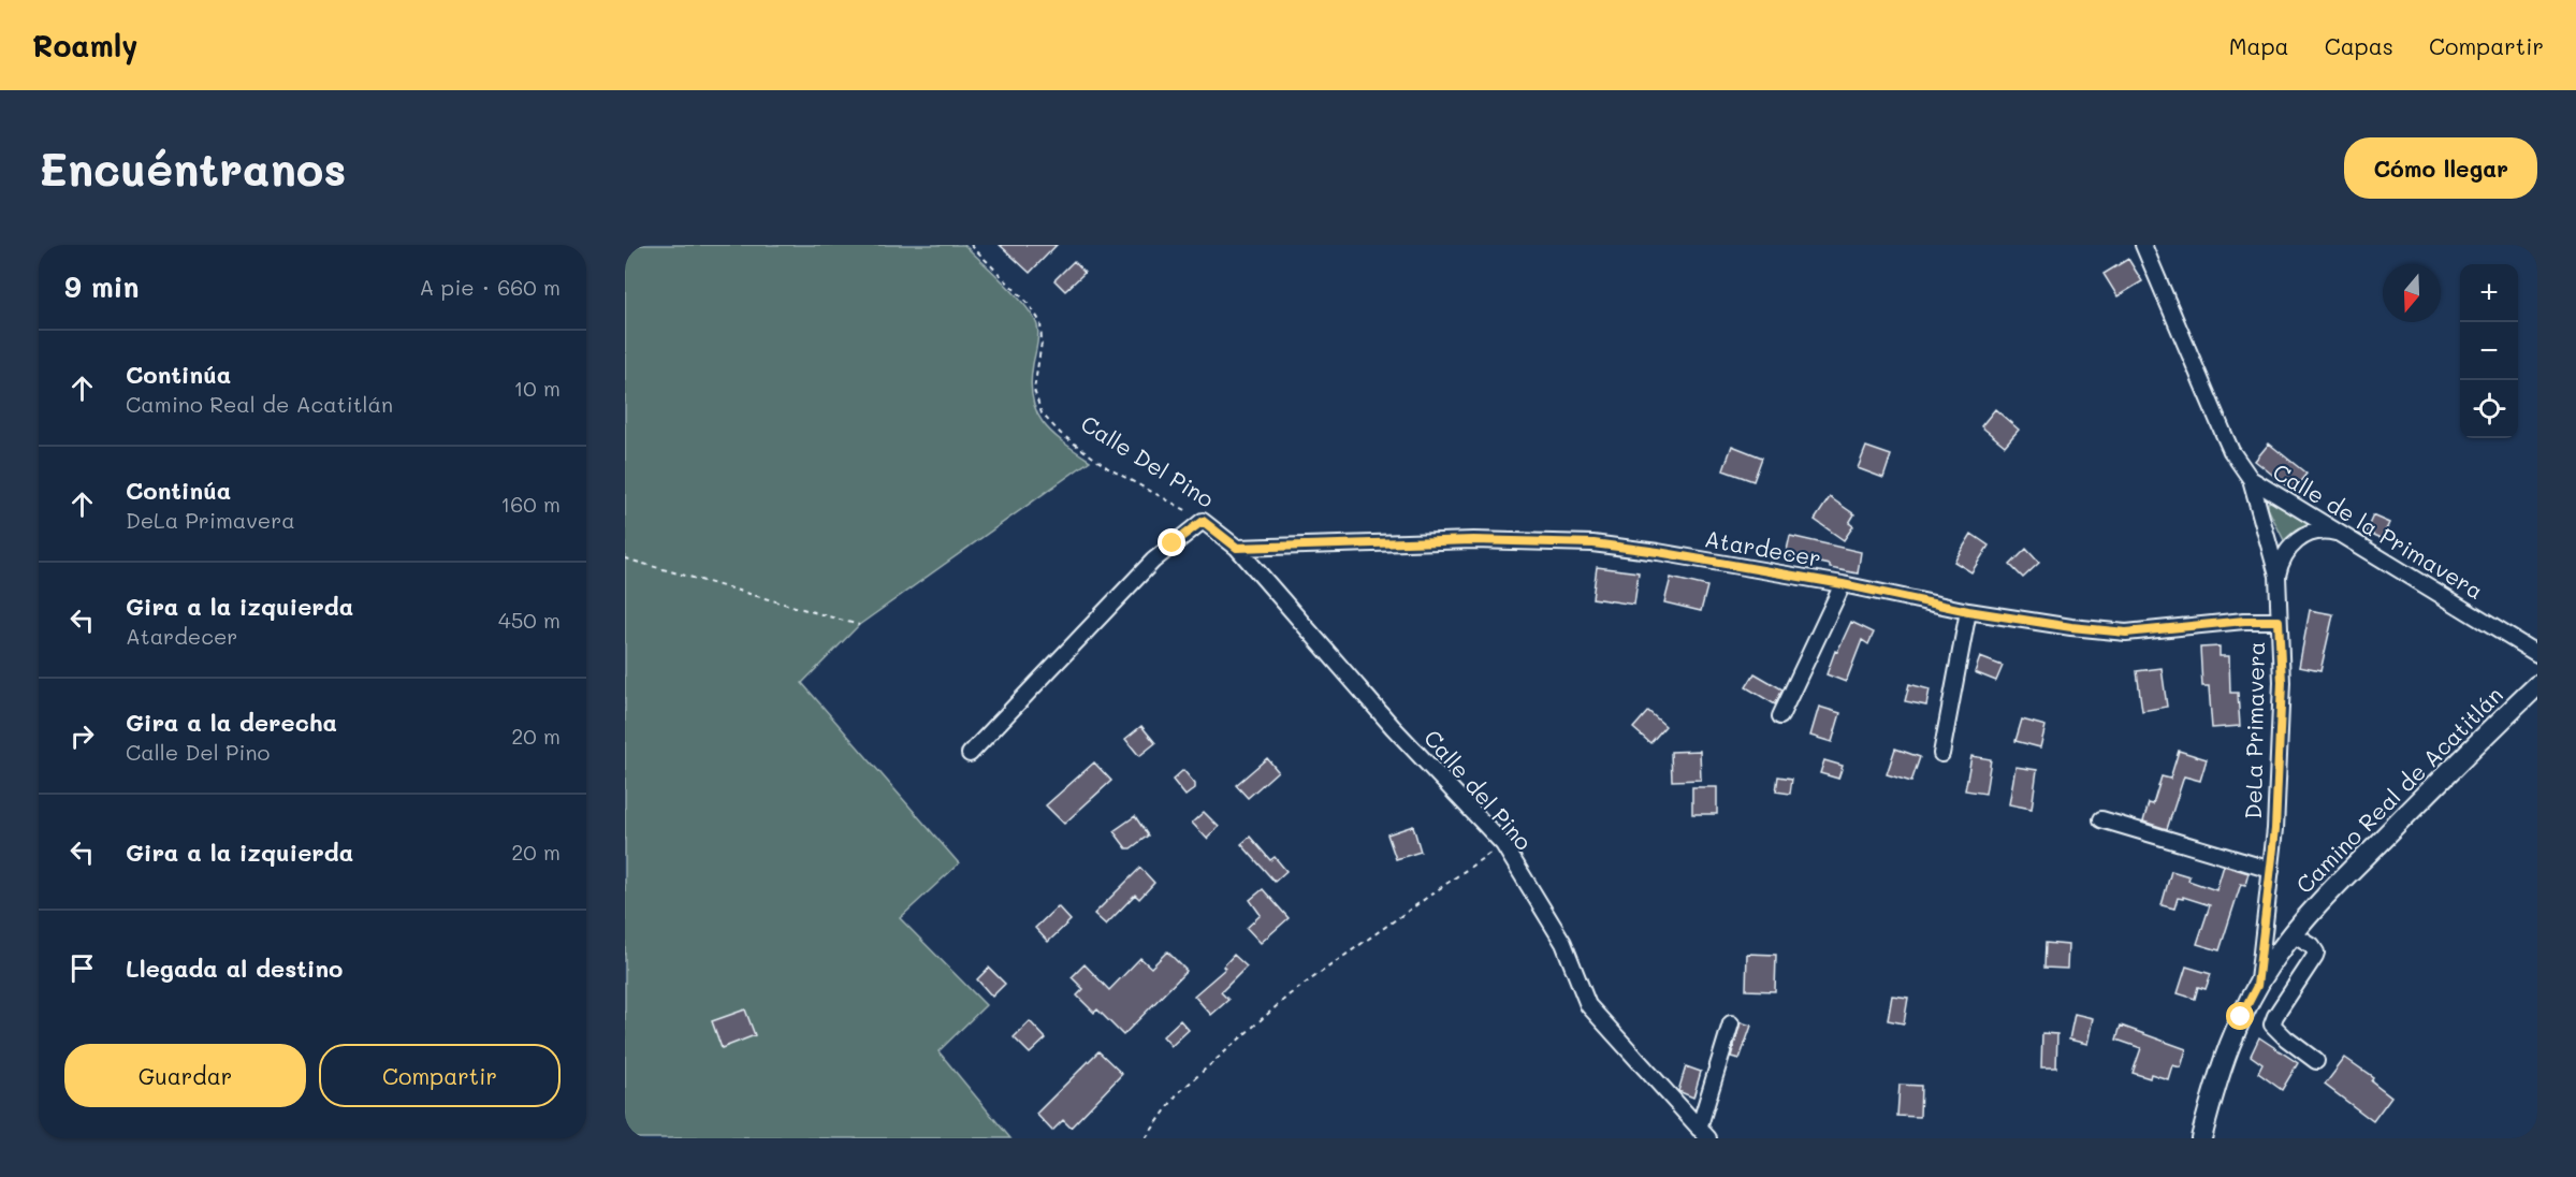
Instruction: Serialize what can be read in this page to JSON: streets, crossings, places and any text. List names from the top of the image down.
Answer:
{
  "streets": {
    "main road": ["Camino Real de Acatitlán"],
    "street": [
      "Calle Del Pino",
      "Calle de la Primavera",
      "Atardecer",
      "DeLa Primavera",
      "Calle del Pino"
    ]
  },
  "crossings": [
    ["Calle Del Pino", "Atardecer"],
    ["Calle Del Pino", "Calle del Pino"],
    ["Calle de la Primavera", "DeLa Primavera"],
    ["Atardecer", "DeLa Primavera"],
    ["Atardecer", "Calle del Pino"],
    ["DeLa Primavera", "Camino Real de Acatitlán"]
  ],
  "north": "bottom",
  "page": {
    "header": "Roamly",
    "nav": ["Mapa", "Capas", "Compartir"],
    "buttons": [
      "Cómo llegar",
      ["Guardar", "Compartir"]
    ],
    "title": "Encuéntranos",
    "heading": ["9 min", "A pie · 660 m"],
    "map_buttons": ["+", "−"],
    "list": [
      ["Continúa", "Camino Real de Acatitlán", "10 m"],
      ["Continúa", "DeLa Primavera", "160 m"],
      ["Gira a la izquierda", "Atardecer", "450 m"],
      ["Gira a la derecha", "Calle Del Pino", "20 m"],
      ["Gira a la izquierda", "20 m"],
      "Llegada al destino"
    ]
  }
}
